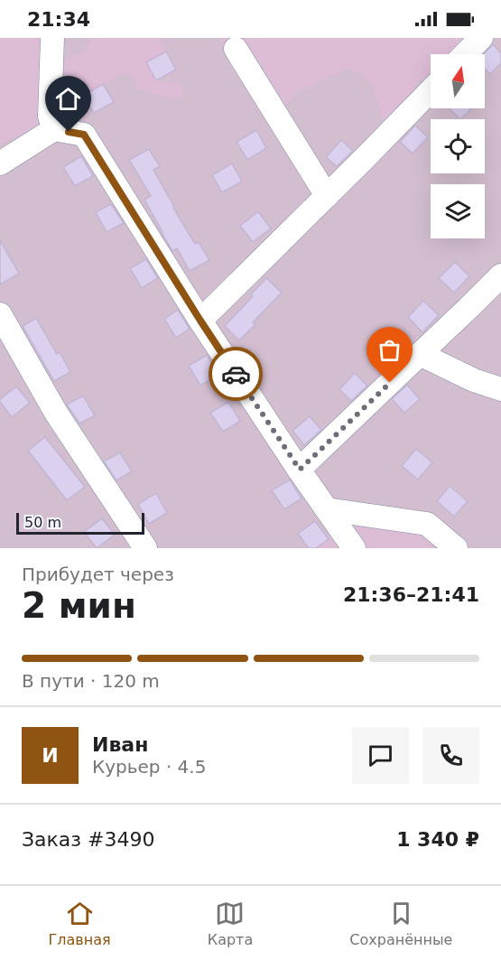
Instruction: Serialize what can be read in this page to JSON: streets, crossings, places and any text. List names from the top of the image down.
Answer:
{
  "scale_bar": "50 m",
  "north": "top",
  "page": {
    "status": "21:34",
    "scale": "50 m",
    "heading": ["2 мин", "Прибудет через", "21:36–21:41"],
    "panel": [
      "Иван",
      "Курьер · 4.5",
      "Заказ #3490",
      "1 340 ₽"
    ],
    "bar": "В пути · 120 m",
    "round": "И",
    "tabs": ["Главная", "Карта", "Сохранённые"]
  }
}
